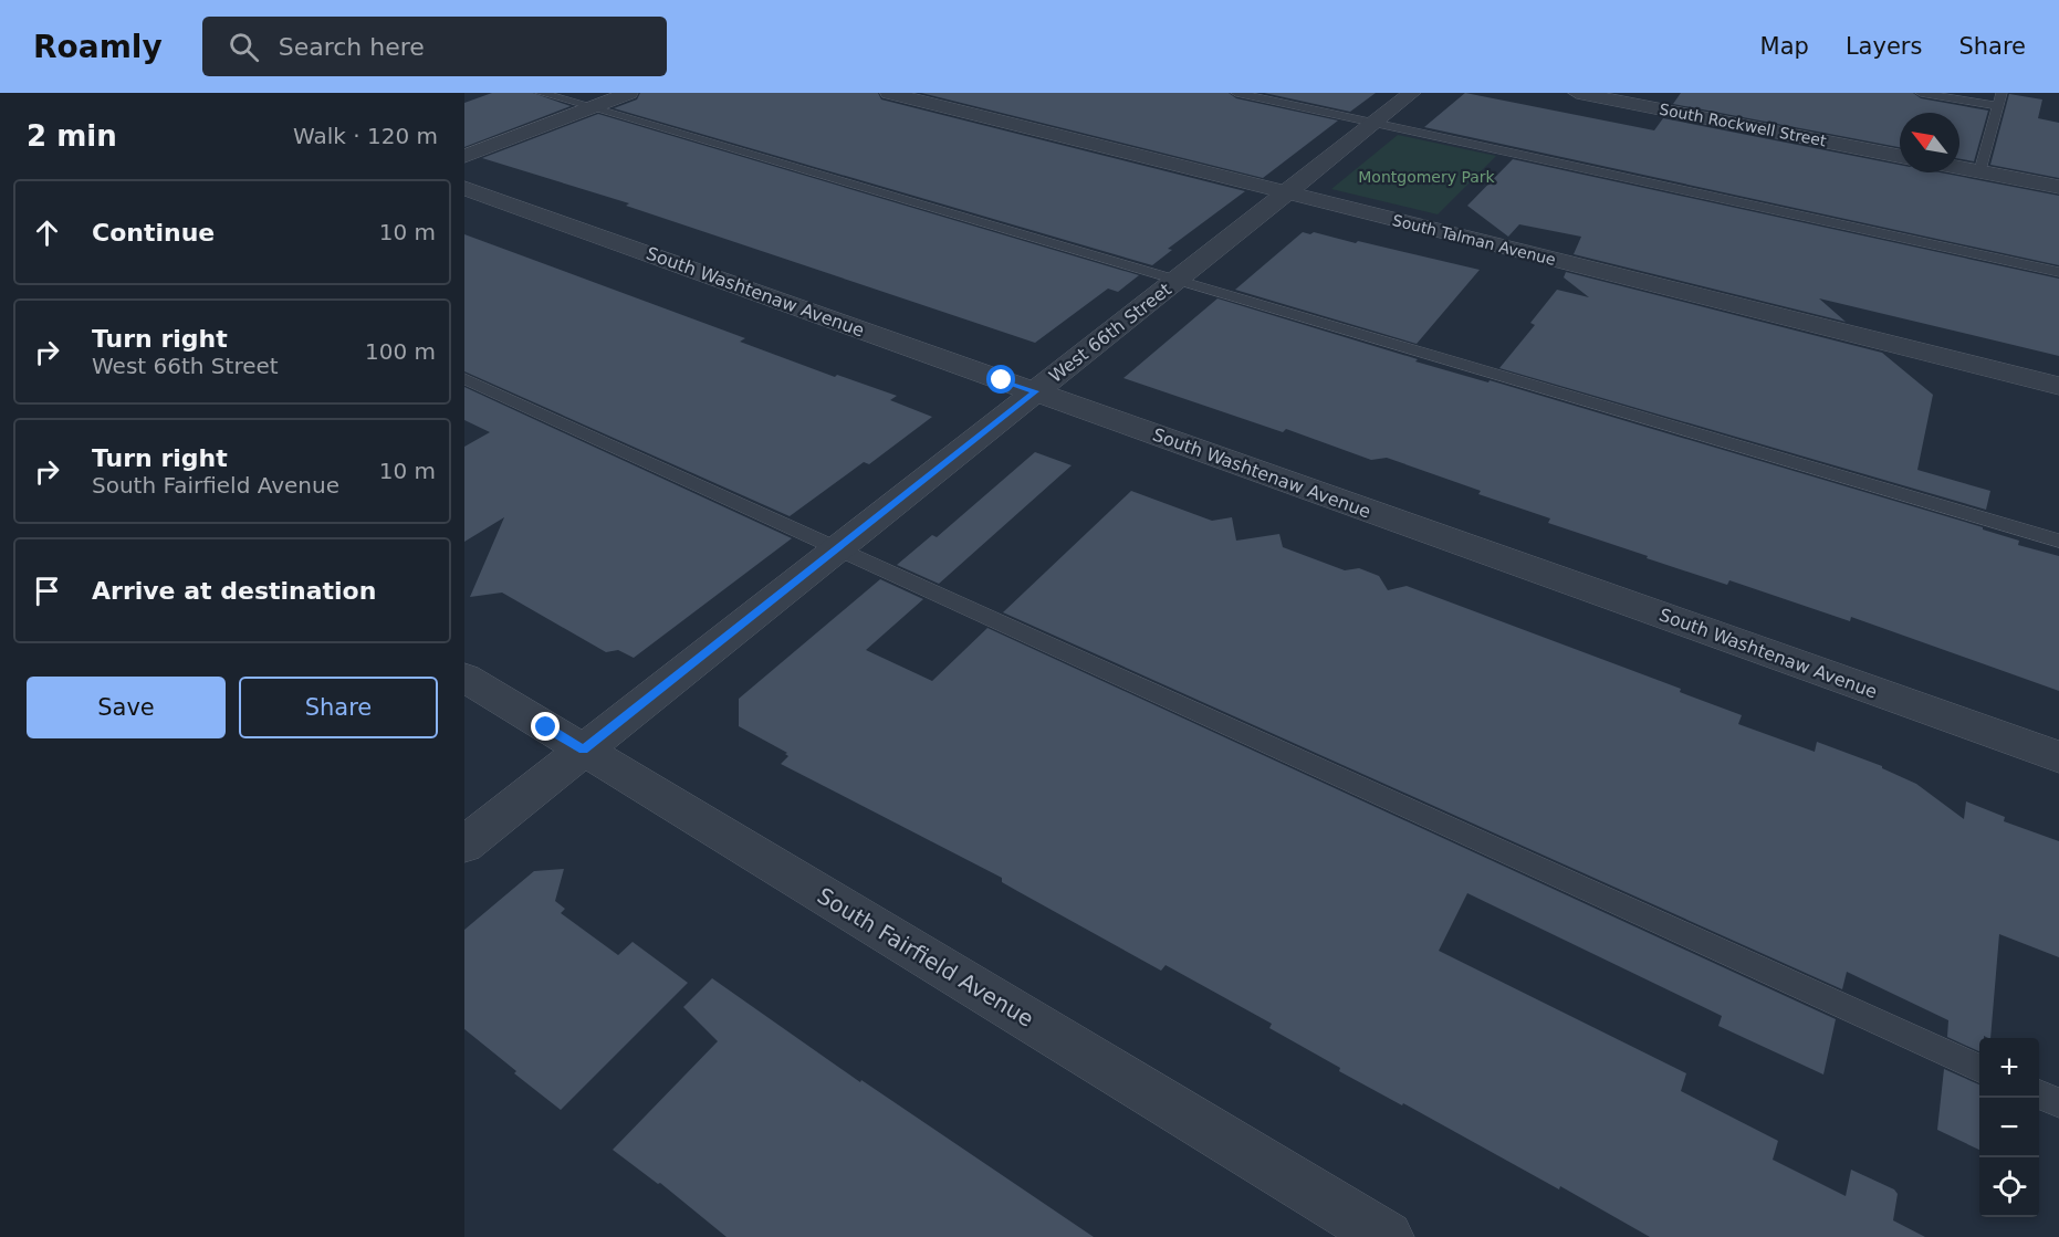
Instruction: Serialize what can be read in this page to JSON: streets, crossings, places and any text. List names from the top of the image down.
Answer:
{
  "streets": {
    "street": [
      "South Rockwell Street",
      "South Talman Avenue",
      "South Washtenaw Avenue",
      "West 66th Street",
      "South Fairfield Avenue"
    ]
  },
  "crossings": [
    ["South Talman Avenue", "West 66th Street"],
    ["South Washtenaw Avenue", "West 66th Street"],
    ["West 66th Street", "South Fairfield Avenue"]
  ],
  "parks": ["Montgomery Park"],
  "north": "top left",
  "page": {
    "header": "Roamly",
    "search": "Search here",
    "nav": ["Map", "Layers", "Share"],
    "heading": ["2 min", "Walk · 120 m"],
    "list": [
      ["Continue", "10 m"],
      ["Turn right", "West 66th Street", "100 m"],
      ["Turn right", "South Fairfield Avenue", "10 m"],
      "Arrive at destination"
    ],
    "buttons": ["Save", "Share"],
    "map_buttons": ["+", "−"]
  }
}
